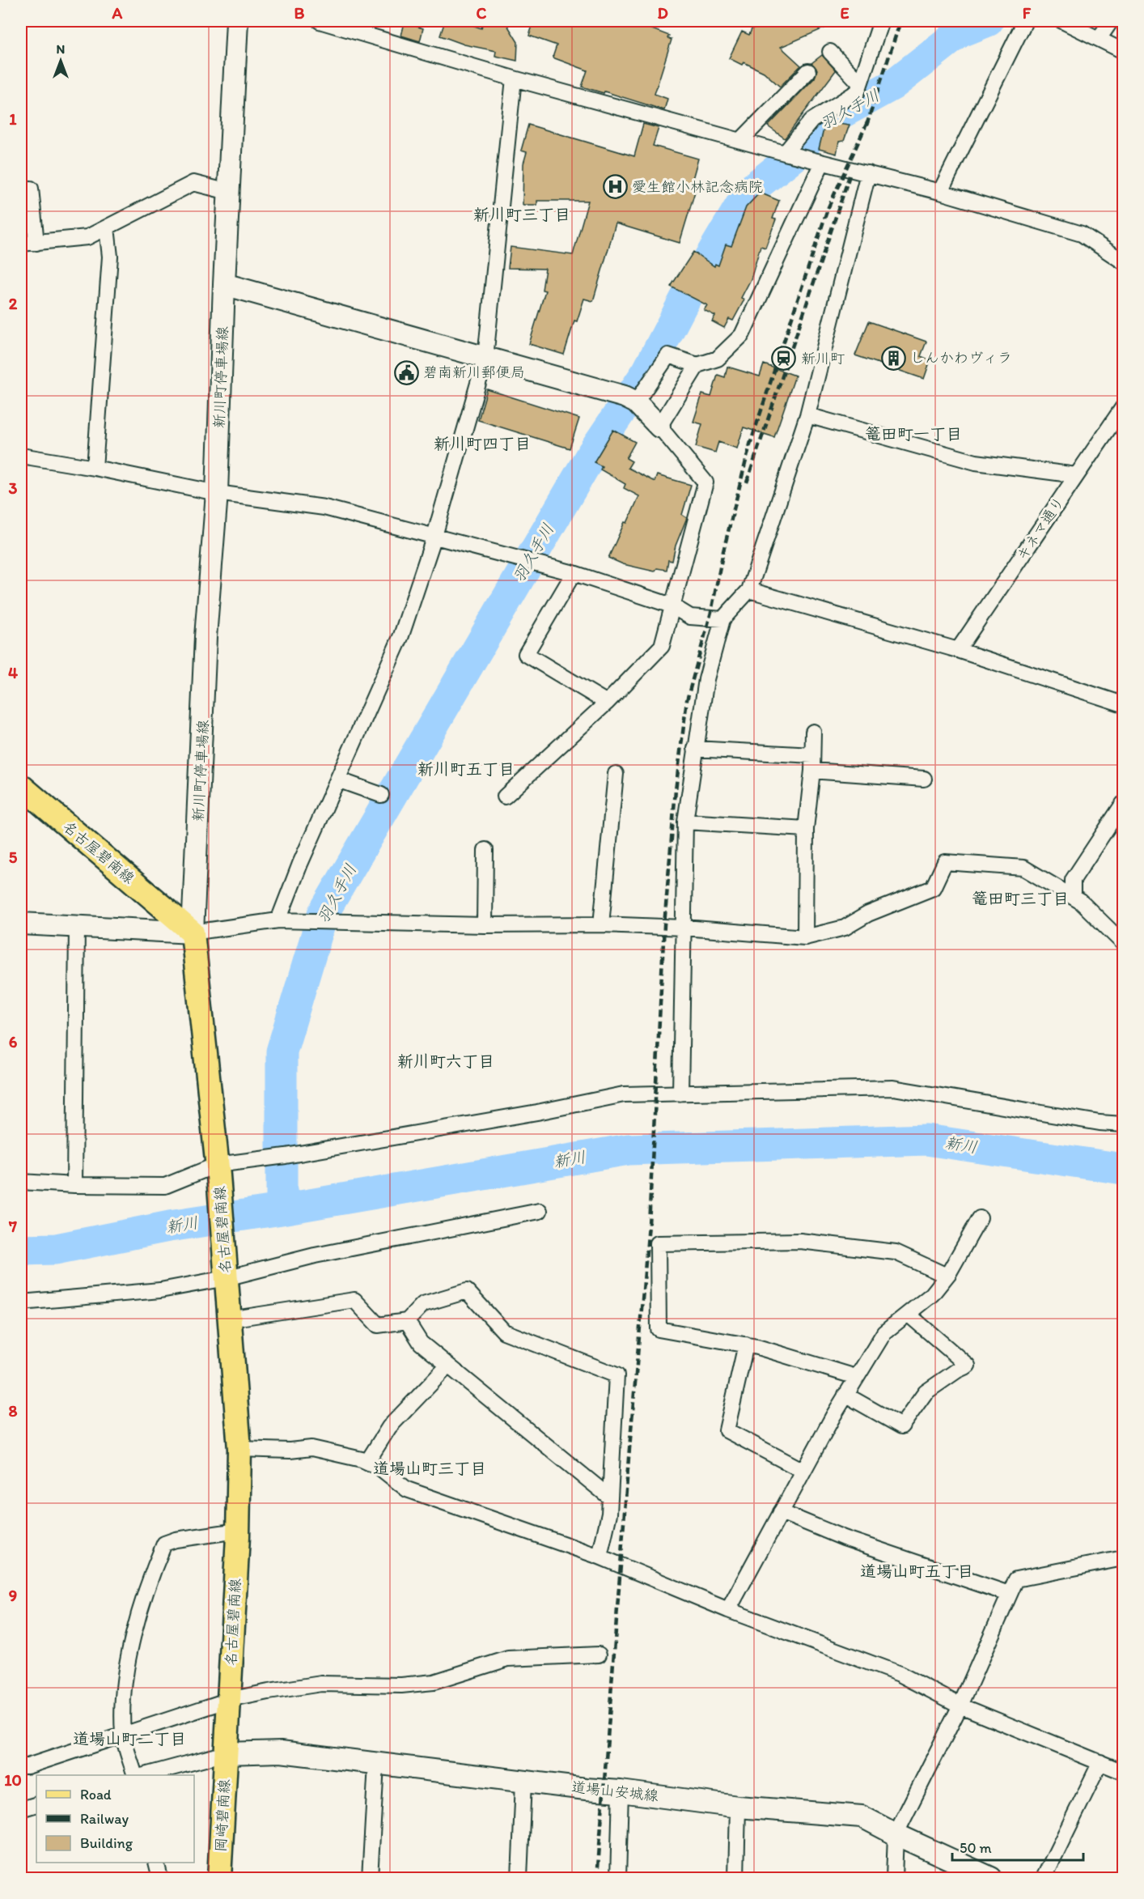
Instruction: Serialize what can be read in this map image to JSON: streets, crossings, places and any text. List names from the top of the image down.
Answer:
{
  "streets": {
    "main road": [
      "新川町停車場線",
      "名古屋碧南線",
      "道場山安城線",
      "岡崎碧南線"
    ],
    "street": ["キネマ通り"]
  },
  "crossings": [
    ["新川町停車場線", "名古屋碧南線"],
    ["名古屋碧南線", "道場山安城線"],
    ["名古屋碧南線", "岡崎碧南線"],
    ["道場山安城線", "岡崎碧南線"]
  ],
  "districts": [
    "新川町三丁目",
    "篭田町一丁目",
    "新川町四丁目",
    "新川町五丁目",
    "篭田町三丁目",
    "新川町六丁目",
    "道場山町三丁目",
    "道場山町五丁目",
    "道場山町二丁目"
  ],
  "water": ["羽久手川", "新川"],
  "places": {
    "hospital": ["愛生館小林記念病院"],
    "building": ["しんかわヴィラ"],
    "station": ["新川町"],
    "public building": ["碧南新川郵便局"]
  },
  "legend": ["Road", "Railway", "Building"],
  "scale_bar": "50 m",
  "north": "top",
  "grid": {
    "columns": [
      "A",
      "B",
      "C",
      "D",
      "E",
      "F"
    ],
    "rows": [
      "1",
      "2",
      "3",
      "4",
      "5",
      "6",
      "7",
      "8",
      "9",
      "10"
    ]
  }
}
